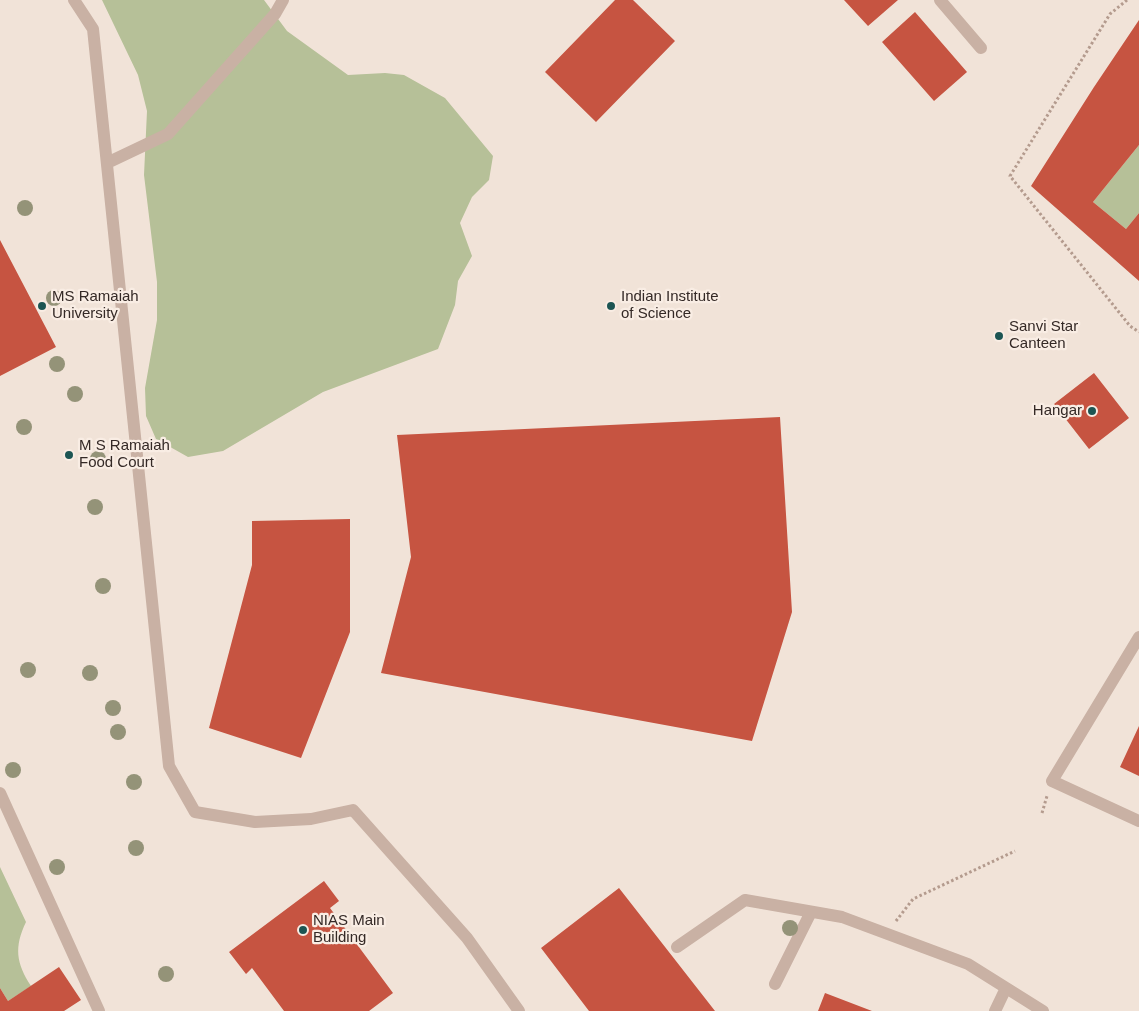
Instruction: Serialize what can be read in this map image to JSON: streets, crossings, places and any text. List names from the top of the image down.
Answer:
{
  "places": [
    "MS Ramaiah University",
    "Indian Institute of Science",
    "Sanvi Star Canteen",
    "Hangar",
    "M S Ramaiah Food Court",
    "NIAS Main Building"
  ]
}
